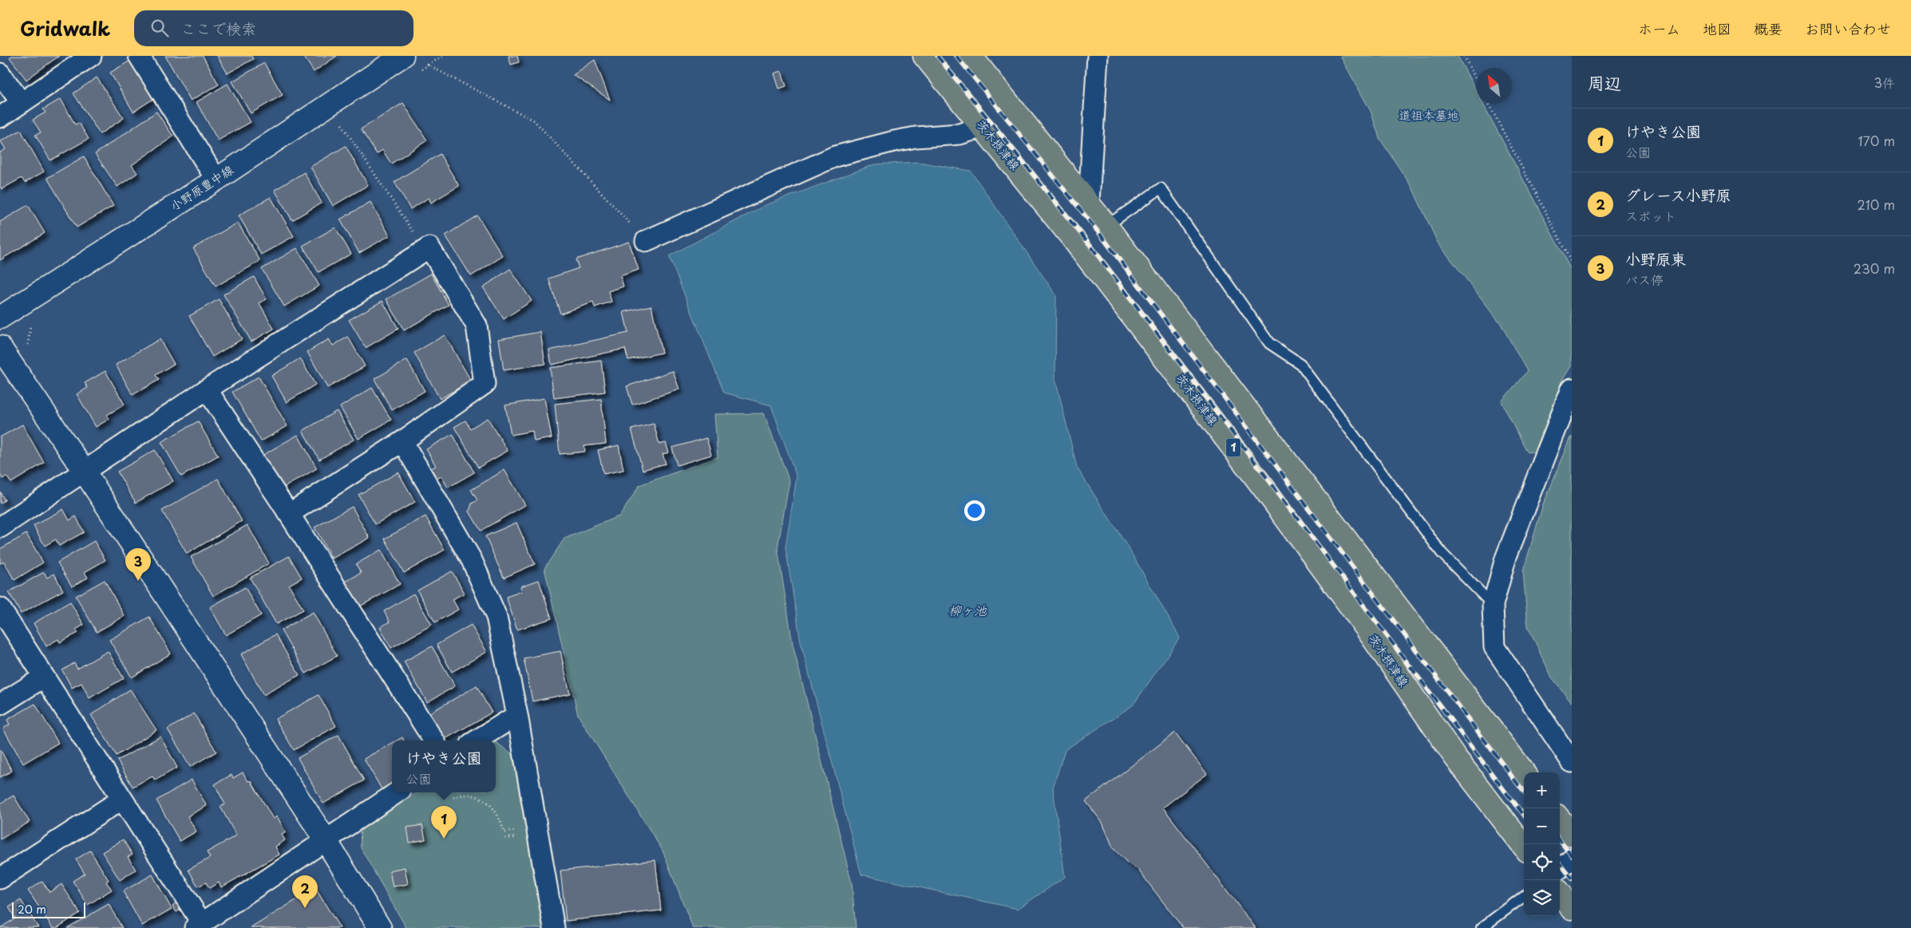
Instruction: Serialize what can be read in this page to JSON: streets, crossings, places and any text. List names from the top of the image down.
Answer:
{
  "streets": {
    "main road": ["茨木摂津線", "1"],
    "street": ["小野原豊中線"]
  },
  "water": ["柳ヶ池"],
  "parks": ["道祖本墓地"],
  "scale_bar": "20 m",
  "north": "top left",
  "page": {
    "header": "Gridwalk",
    "search": "ここで検索",
    "nav": [
      "ホーム",
      "地図",
      "概要",
      "お問い合わせ"
    ],
    "heading": ["周辺", "3件"],
    "list": [
      {
        "mark": "1",
        "name": "けやき公園",
        "note": "公園",
        "value": "170 m"
      },
      {
        "mark": "2",
        "name": "グレース小野原",
        "note": "スポット",
        "value": "210 m"
      },
      {
        "mark": "3",
        "name": "小野原東",
        "note": "バス停",
        "value": "230 m"
      }
    ],
    "pins": ["3", "1", "2"],
    "popup": ["けやき公園", "公園"],
    "map_buttons": ["+", "−"],
    "scale": "20 m"
  }
}
